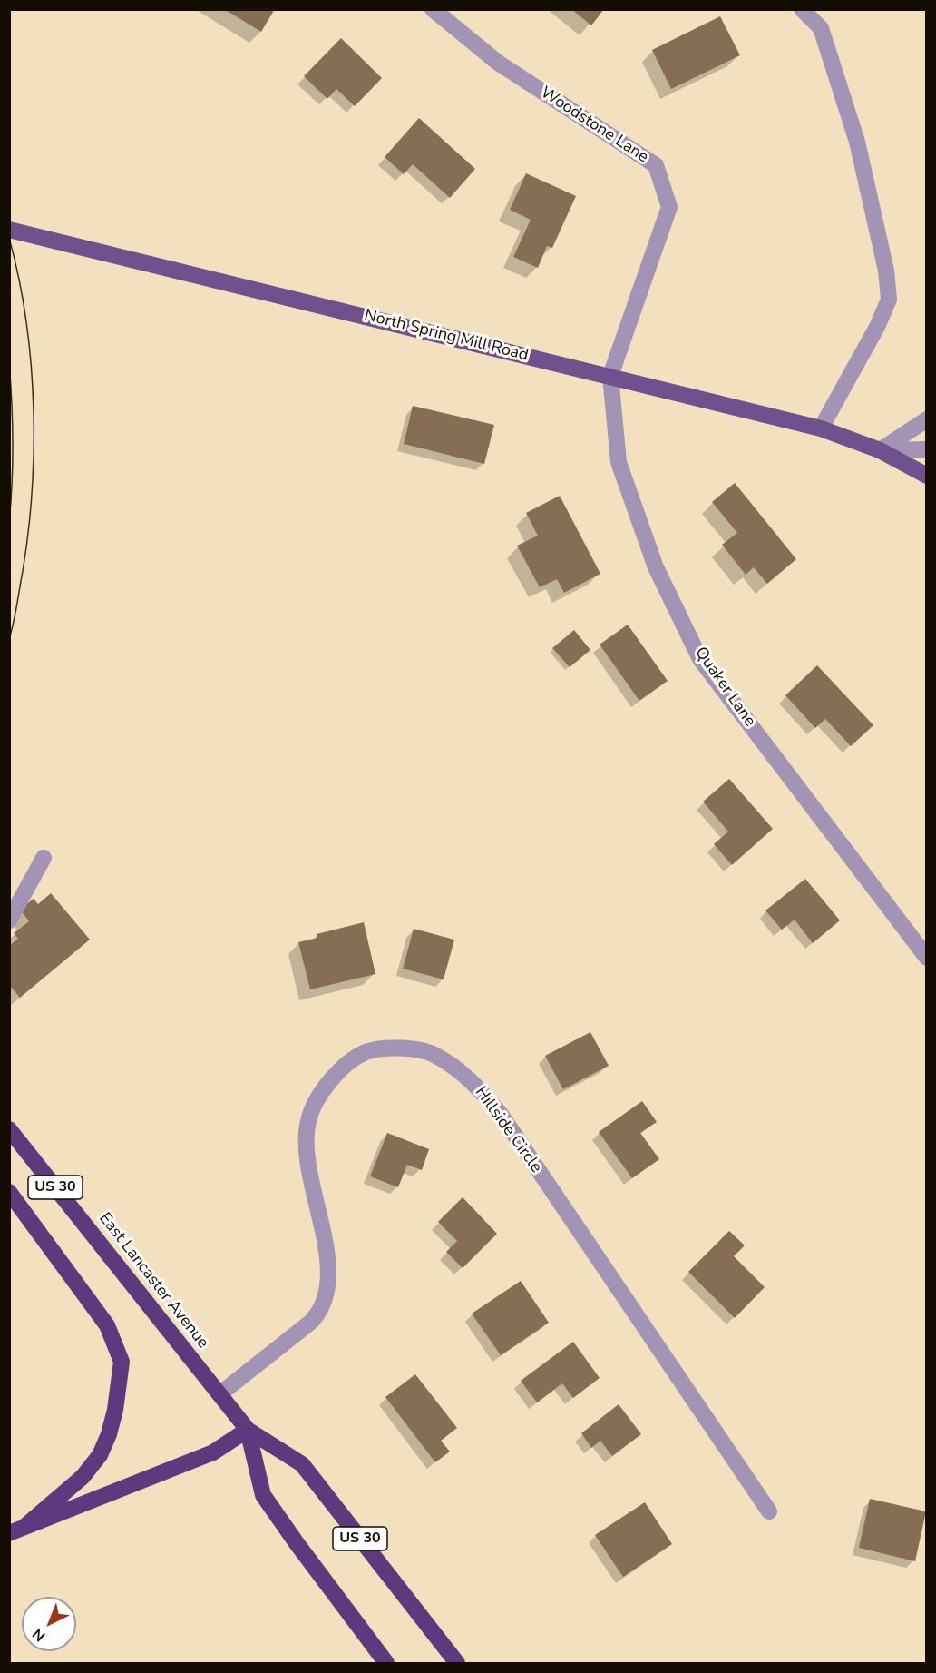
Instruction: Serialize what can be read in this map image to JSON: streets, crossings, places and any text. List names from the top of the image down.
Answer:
{
  "streets": {
    "highway": ["US 30", "East Lancaster Avenue"],
    "main road": ["North Spring Mill Road"],
    "street": ["Woodstone Lane", "Quaker Lane", "Hillside Circle"]
  },
  "crossings": [
    ["Woodstone Lane", "North Spring Mill Road"],
    ["Woodstone Lane", "Quaker Lane"],
    ["North Spring Mill Road", "Quaker Lane"],
    ["Hillside Circle", "East Lancaster Avenue"]
  ],
  "north": "bottom left"
}
